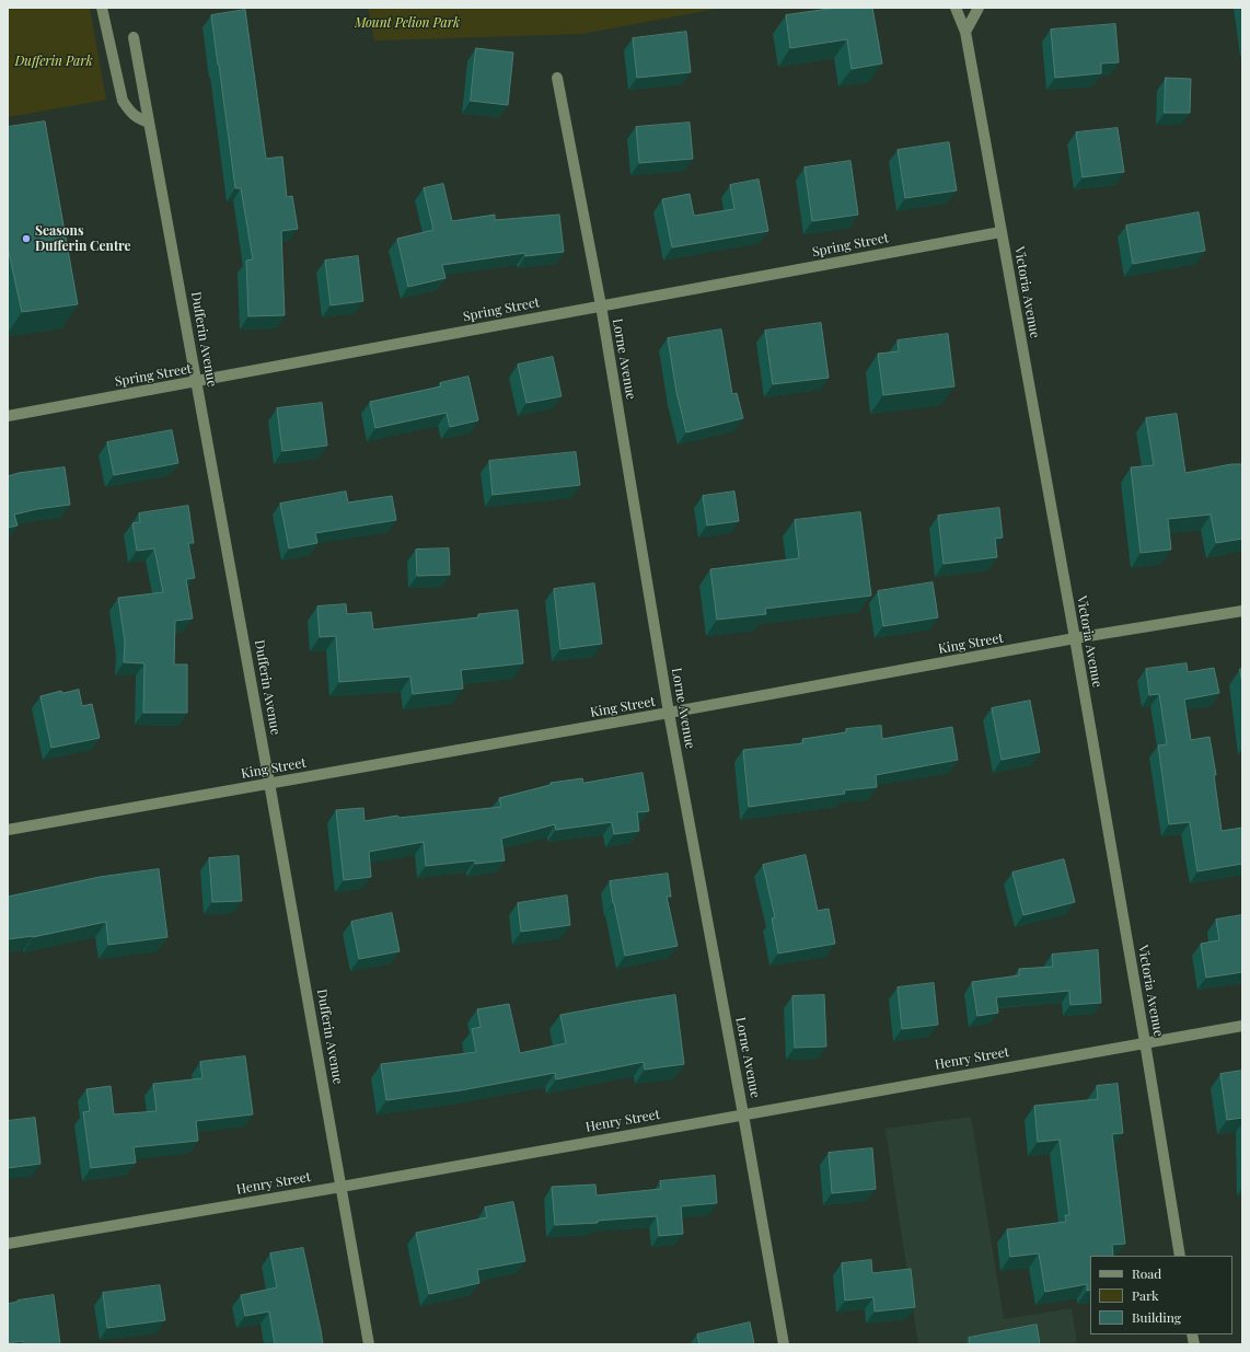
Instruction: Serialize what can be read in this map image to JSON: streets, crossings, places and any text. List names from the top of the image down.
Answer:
{
  "streets": {
    "street": [
      "Spring Street",
      "Victoria Avenue",
      "Dufferin Avenue",
      "Lorne Avenue",
      "King Street",
      "Henry Street"
    ]
  },
  "crossings": [
    ["Spring Street", "Victoria Avenue"],
    ["Spring Street", "Dufferin Avenue"],
    ["Spring Street", "Lorne Avenue"],
    ["Victoria Avenue", "King Street"],
    ["Victoria Avenue", "Henry Street"],
    ["Dufferin Avenue", "King Street"],
    ["Dufferin Avenue", "Henry Street"],
    ["Lorne Avenue", "King Street"],
    ["Lorne Avenue", "Henry Street"]
  ],
  "parks": ["Mount Pelion Park", "Dufferin Park"],
  "places": ["Seasons Dufferin Centre"],
  "legend": ["Road", "Park", "Building"]
}
